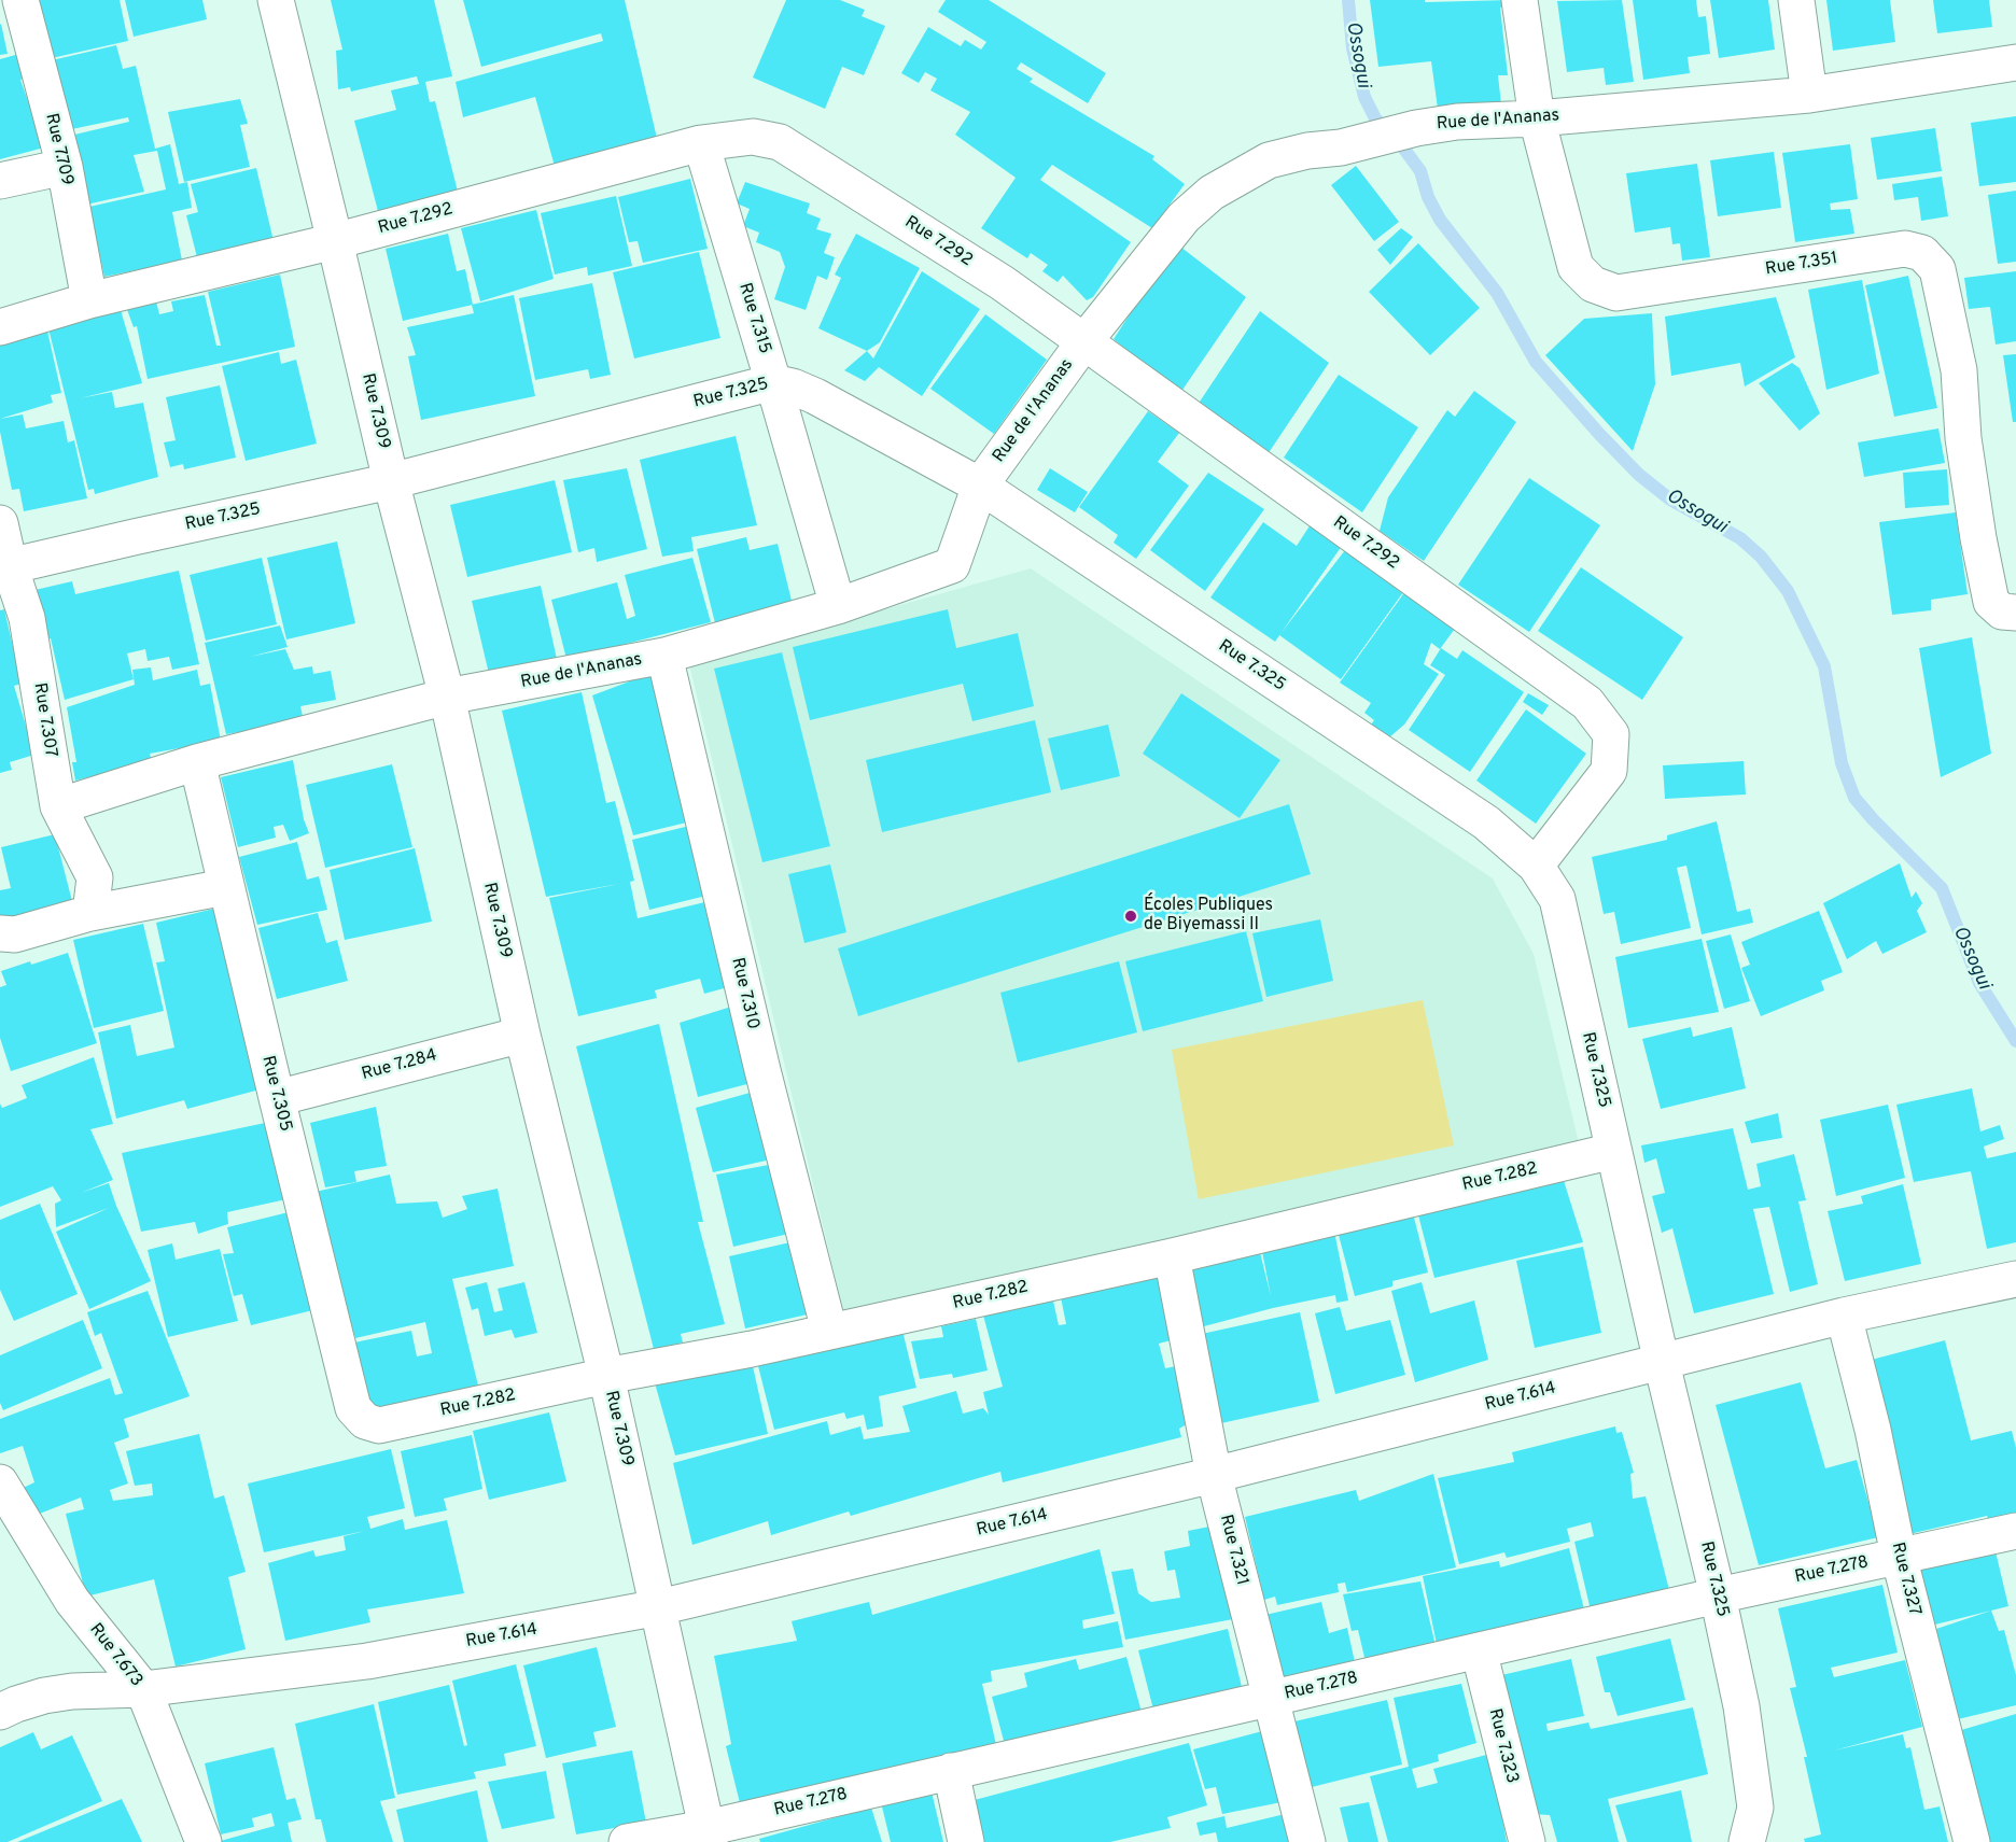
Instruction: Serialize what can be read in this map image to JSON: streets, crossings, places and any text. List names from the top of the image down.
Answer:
{
  "streets": {
    "street": [
      "Rue de l'Ananas",
      "Rue 7.709",
      "Rue 7.292",
      "Rue 7.351",
      "Rue 7.315",
      "Rue 7.325",
      "Rue 7.309",
      "Rue 7.307",
      "Rue 7.310",
      "Rue 7.284",
      "Rue 7.305",
      "Rue 7.282",
      "Rue 7.614",
      "Rue 7.321",
      "Rue 7.278",
      "Rue 7.327",
      "Rue 7.673",
      "Rue 7.323"
    ]
  },
  "crossings": [
    ["Rue de l'Ananas", "Rue 7.292"],
    ["Rue de l'Ananas", "Rue 7.351"],
    ["Rue de l'Ananas", "Rue 7.315"],
    ["Rue de l'Ananas", "Rue 7.325"],
    ["Rue de l'Ananas", "Rue 7.309"],
    ["Rue de l'Ananas", "Rue 7.307"],
    ["Rue de l'Ananas", "Rue 7.310"],
    ["Rue de l'Ananas", "Rue 7.305"],
    ["Rue 7.709", "Rue 7.292"],
    ["Rue 7.292", "Rue 7.315"],
    ["Rue 7.292", "Rue 7.325"],
    ["Rue 7.292", "Rue 7.309"],
    ["Rue 7.315", "Rue 7.325"],
    ["Rue 7.325", "Rue 7.309"],
    ["Rue 7.325", "Rue 7.307"],
    ["Rue 7.325", "Rue 7.282"],
    ["Rue 7.325", "Rue 7.614"],
    ["Rue 7.325", "Rue 7.278"],
    ["Rue 7.309", "Rue 7.284"],
    ["Rue 7.309", "Rue 7.282"],
    ["Rue 7.309", "Rue 7.614"],
    ["Rue 7.309", "Rue 7.278"],
    ["Rue 7.310", "Rue 7.282"],
    ["Rue 7.284", "Rue 7.305"],
    ["Rue 7.305", "Rue 7.282"],
    ["Rue 7.282", "Rue 7.321"],
    ["Rue 7.614", "Rue 7.321"],
    ["Rue 7.614", "Rue 7.327"],
    ["Rue 7.614", "Rue 7.673"],
    ["Rue 7.321", "Rue 7.278"],
    ["Rue 7.278", "Rue 7.327"],
    ["Rue 7.278", "Rue 7.323"]
  ],
  "water": ["Ossogui"],
  "places": ["Écoles Publiques de Biyemassi II"]
}
